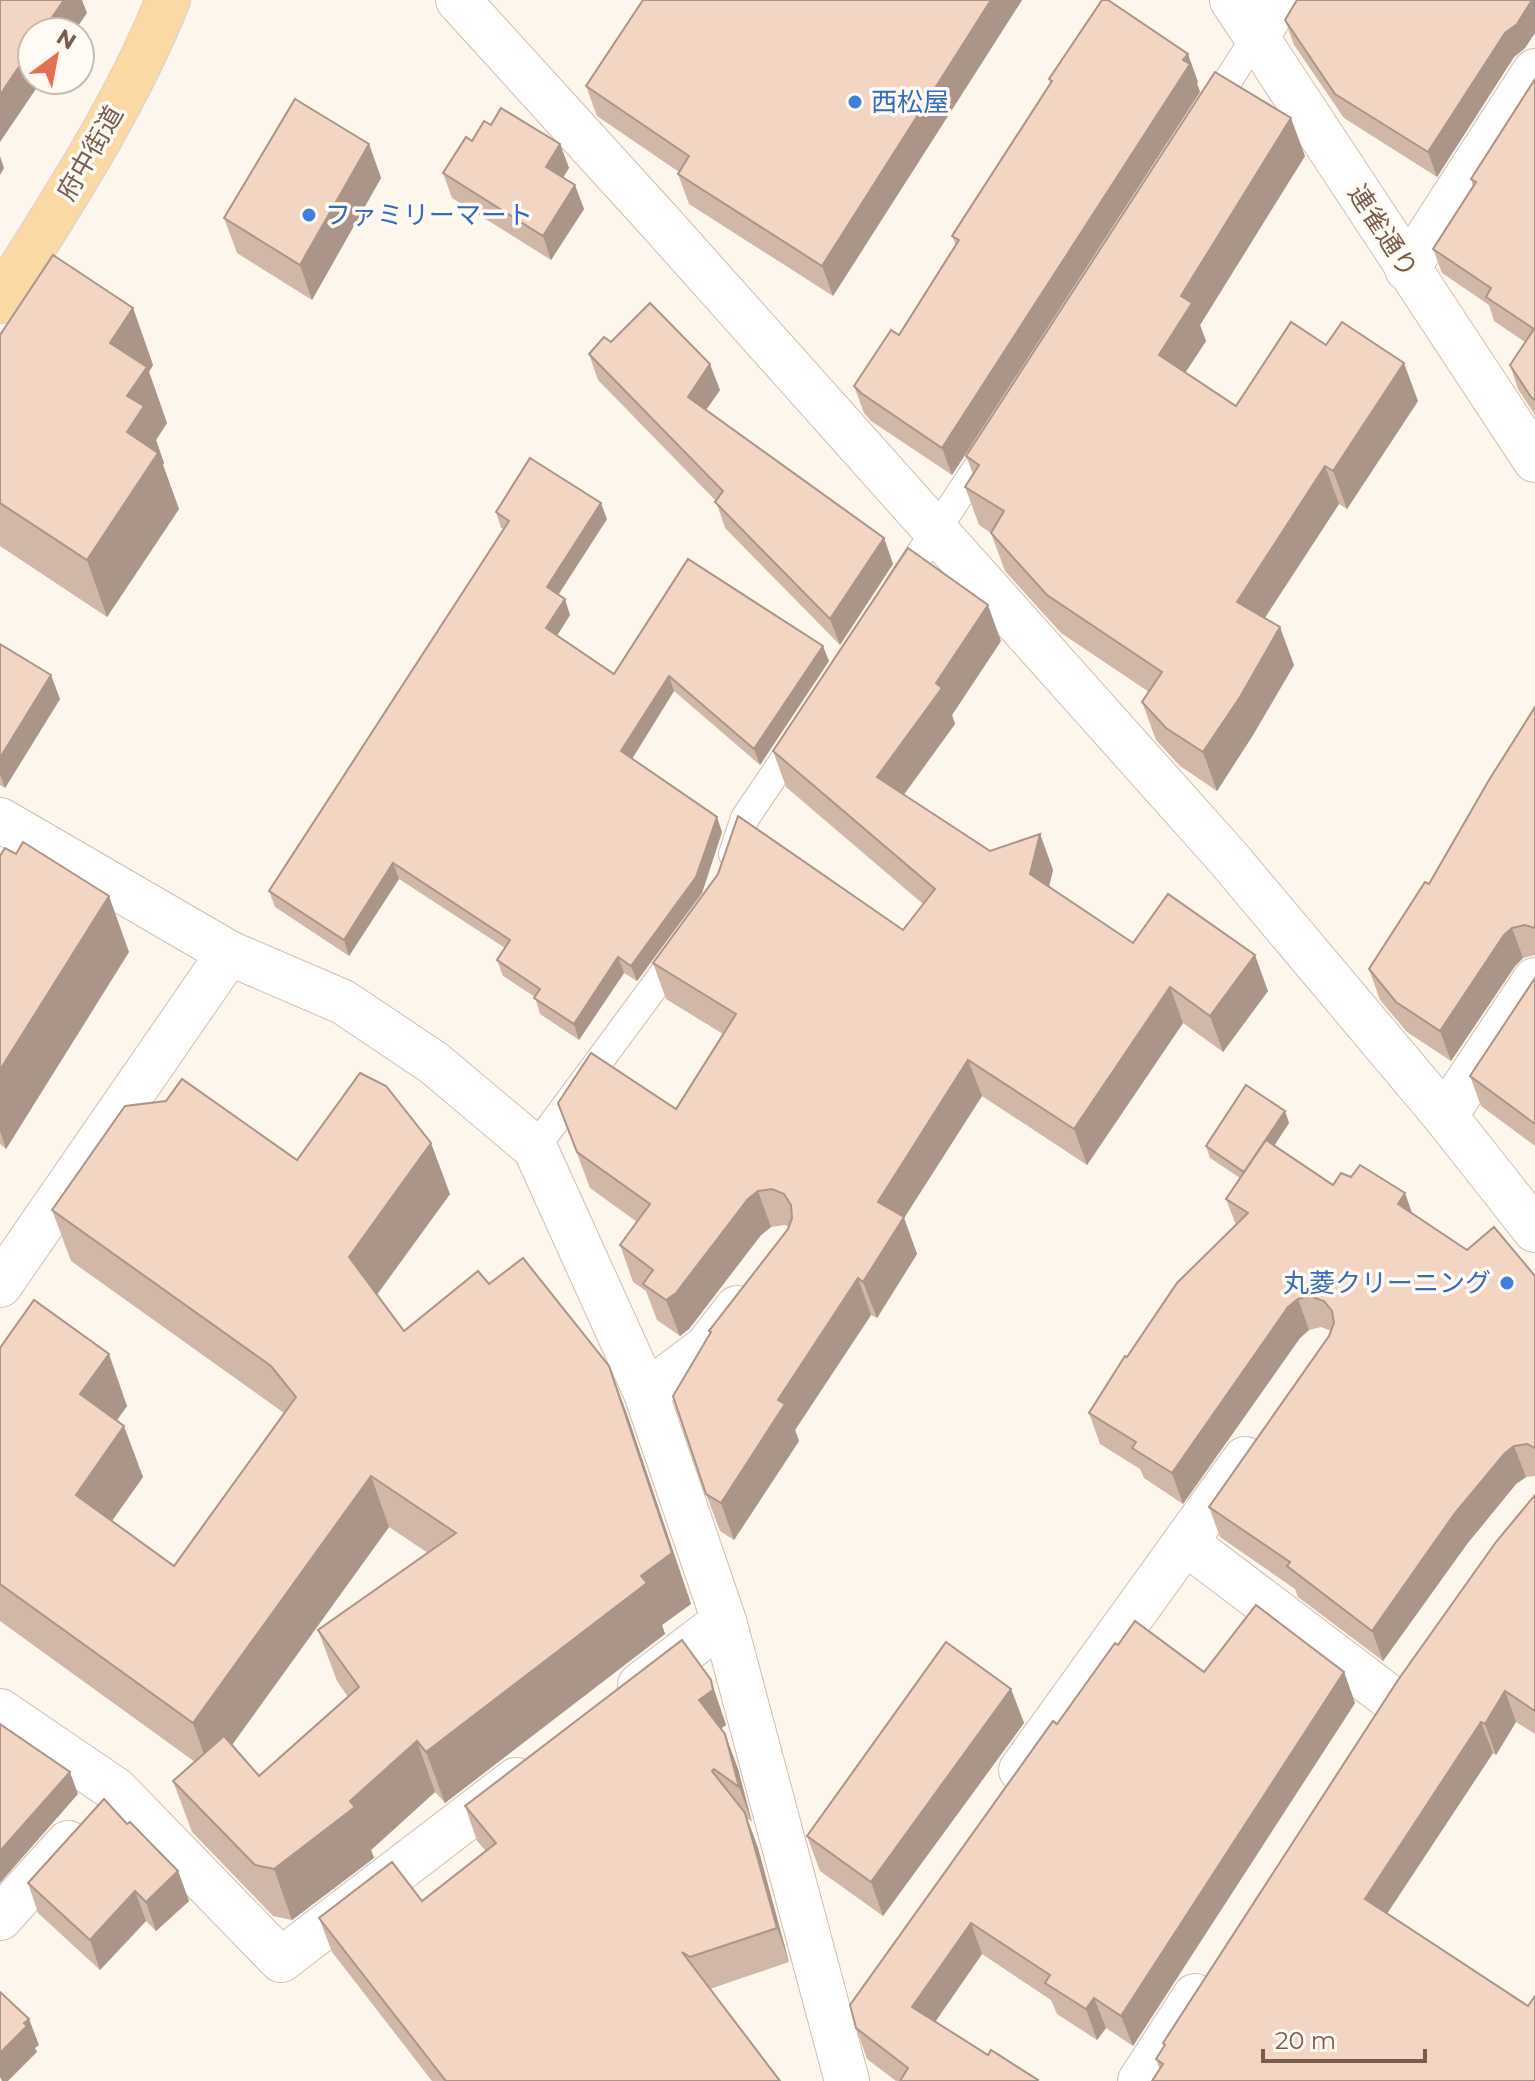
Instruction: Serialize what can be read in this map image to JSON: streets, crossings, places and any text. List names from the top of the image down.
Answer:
{
  "streets": {
    "main road": ["府中街道"],
    "street": ["連雀通り"]
  },
  "places": ["西松屋", "ファミリーマート", "丸菱クリーニング"],
  "scale_bar": "20 m",
  "north": "top right"
}
